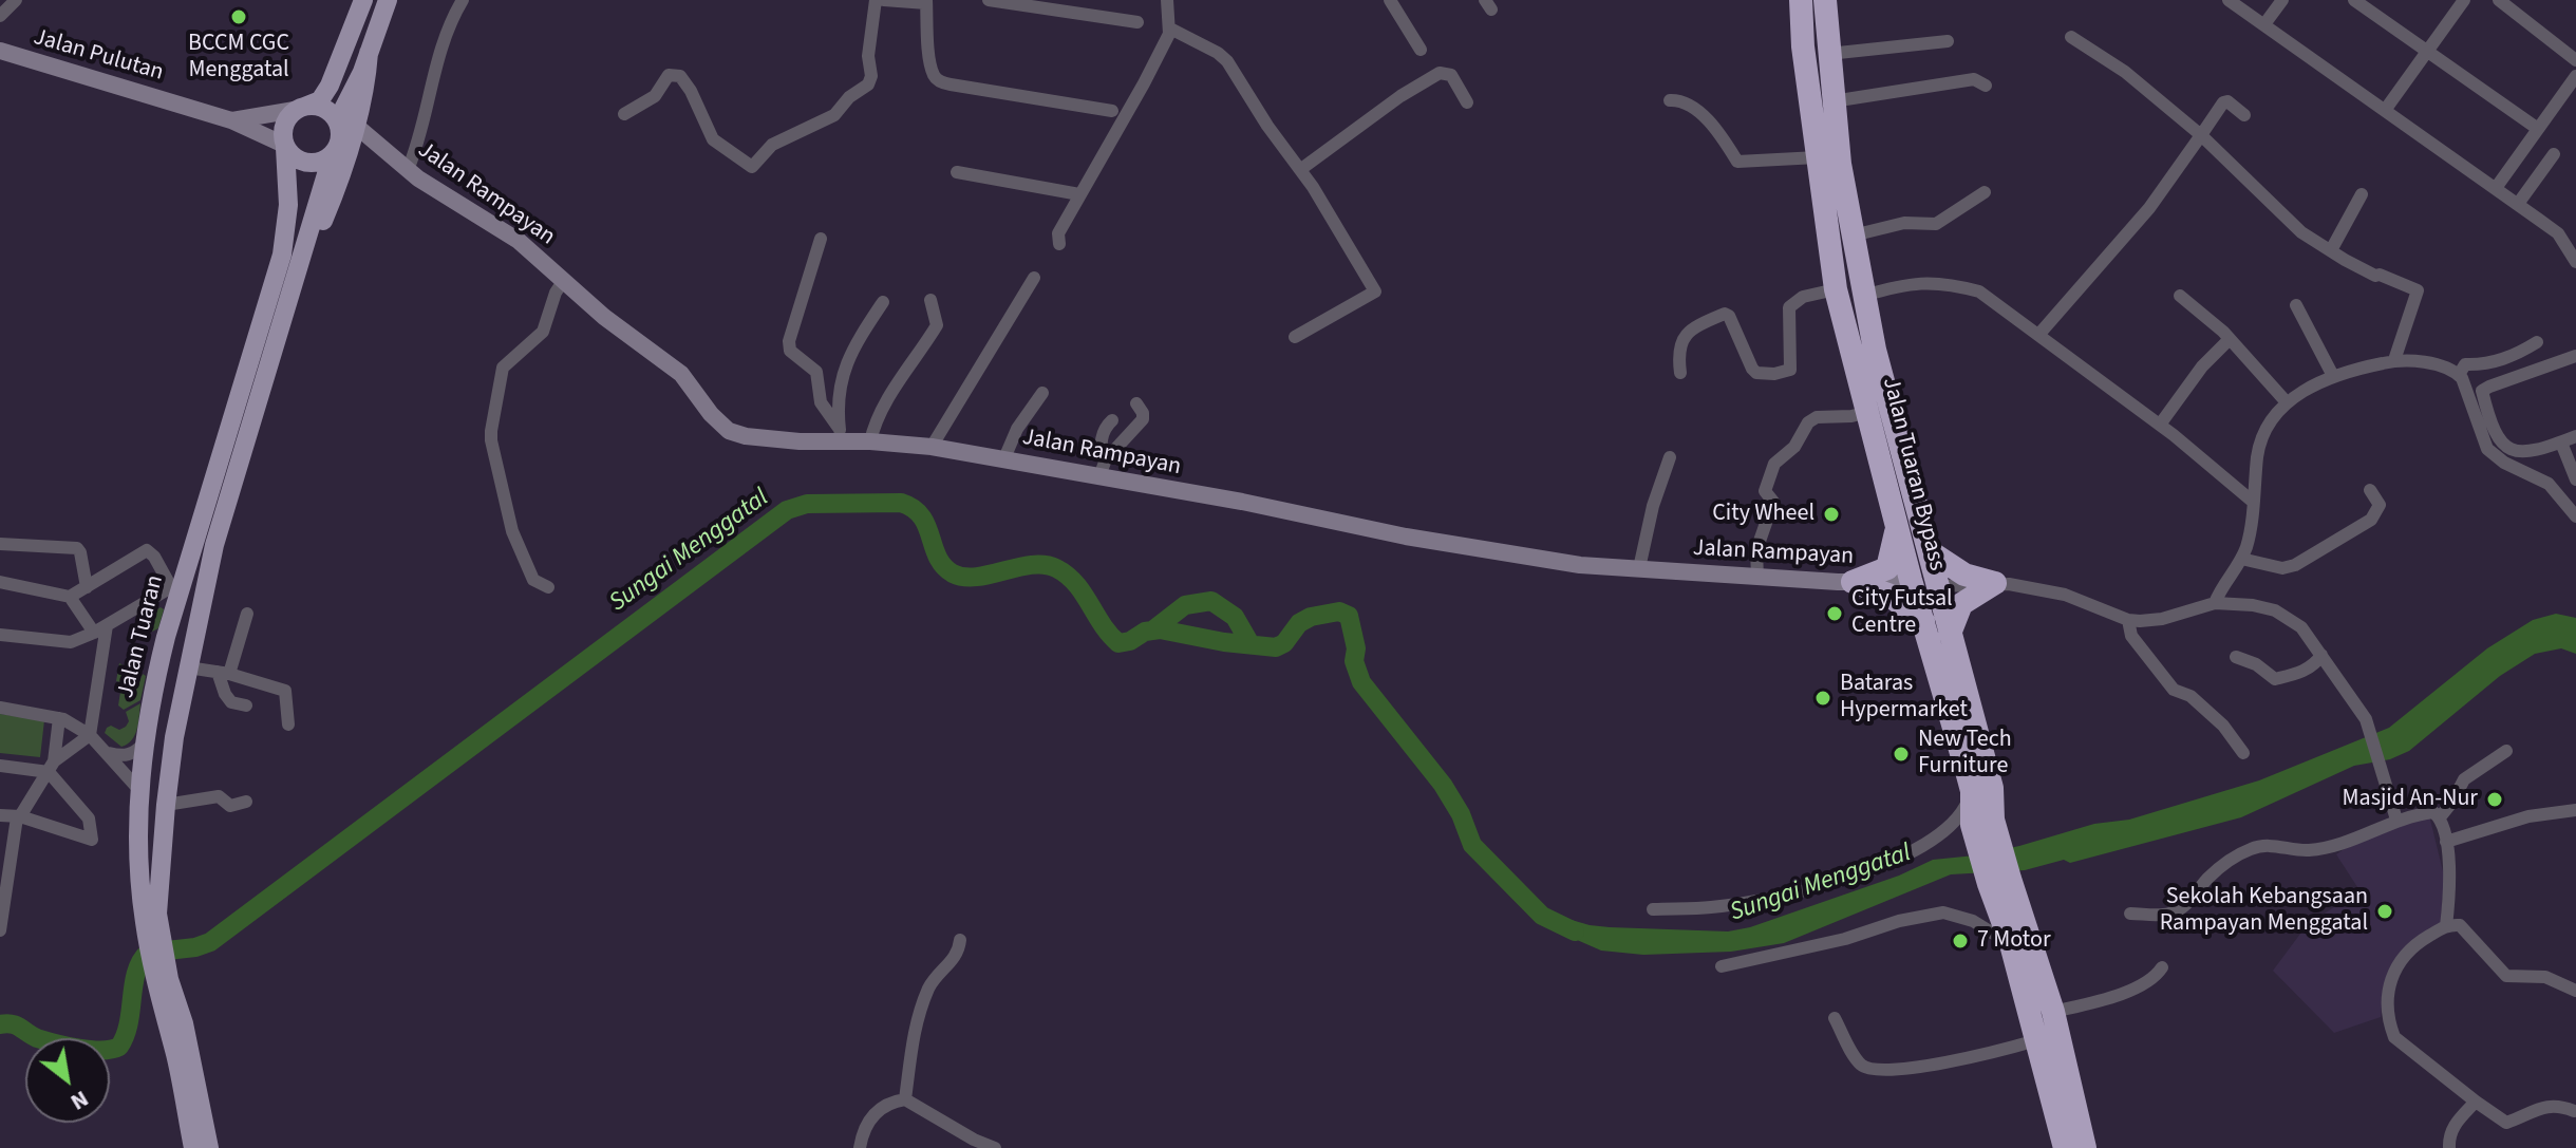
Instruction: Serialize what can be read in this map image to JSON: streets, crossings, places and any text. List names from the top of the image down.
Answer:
{
  "streets": {
    "highway": ["Jalan Tuaran Bypass"],
    "main road": ["Jalan Tuaran"],
    "street": ["Jalan Pulutan", "Jalan Rampayan"]
  },
  "crossings": [
    ["Jalan Pulutan", "Jalan Rampayan"],
    ["Jalan Pulutan", "Jalan Tuaran"],
    ["Jalan Rampayan", "Jalan Tuaran Bypass"],
    ["Jalan Rampayan", "Jalan Tuaran"]
  ],
  "water": ["Sungai Menggatal"],
  "places": [
    "BCCM CGC Menggatal",
    "City Wheel",
    "City Futsal Centre",
    "Bataras Hypermarket",
    "New Tech Furniture",
    "Masjid An-Nur",
    "Sekolah Kebangsaan Rampayan Menggatal",
    "7 Motor"
  ],
  "north": "bottom right"
}
